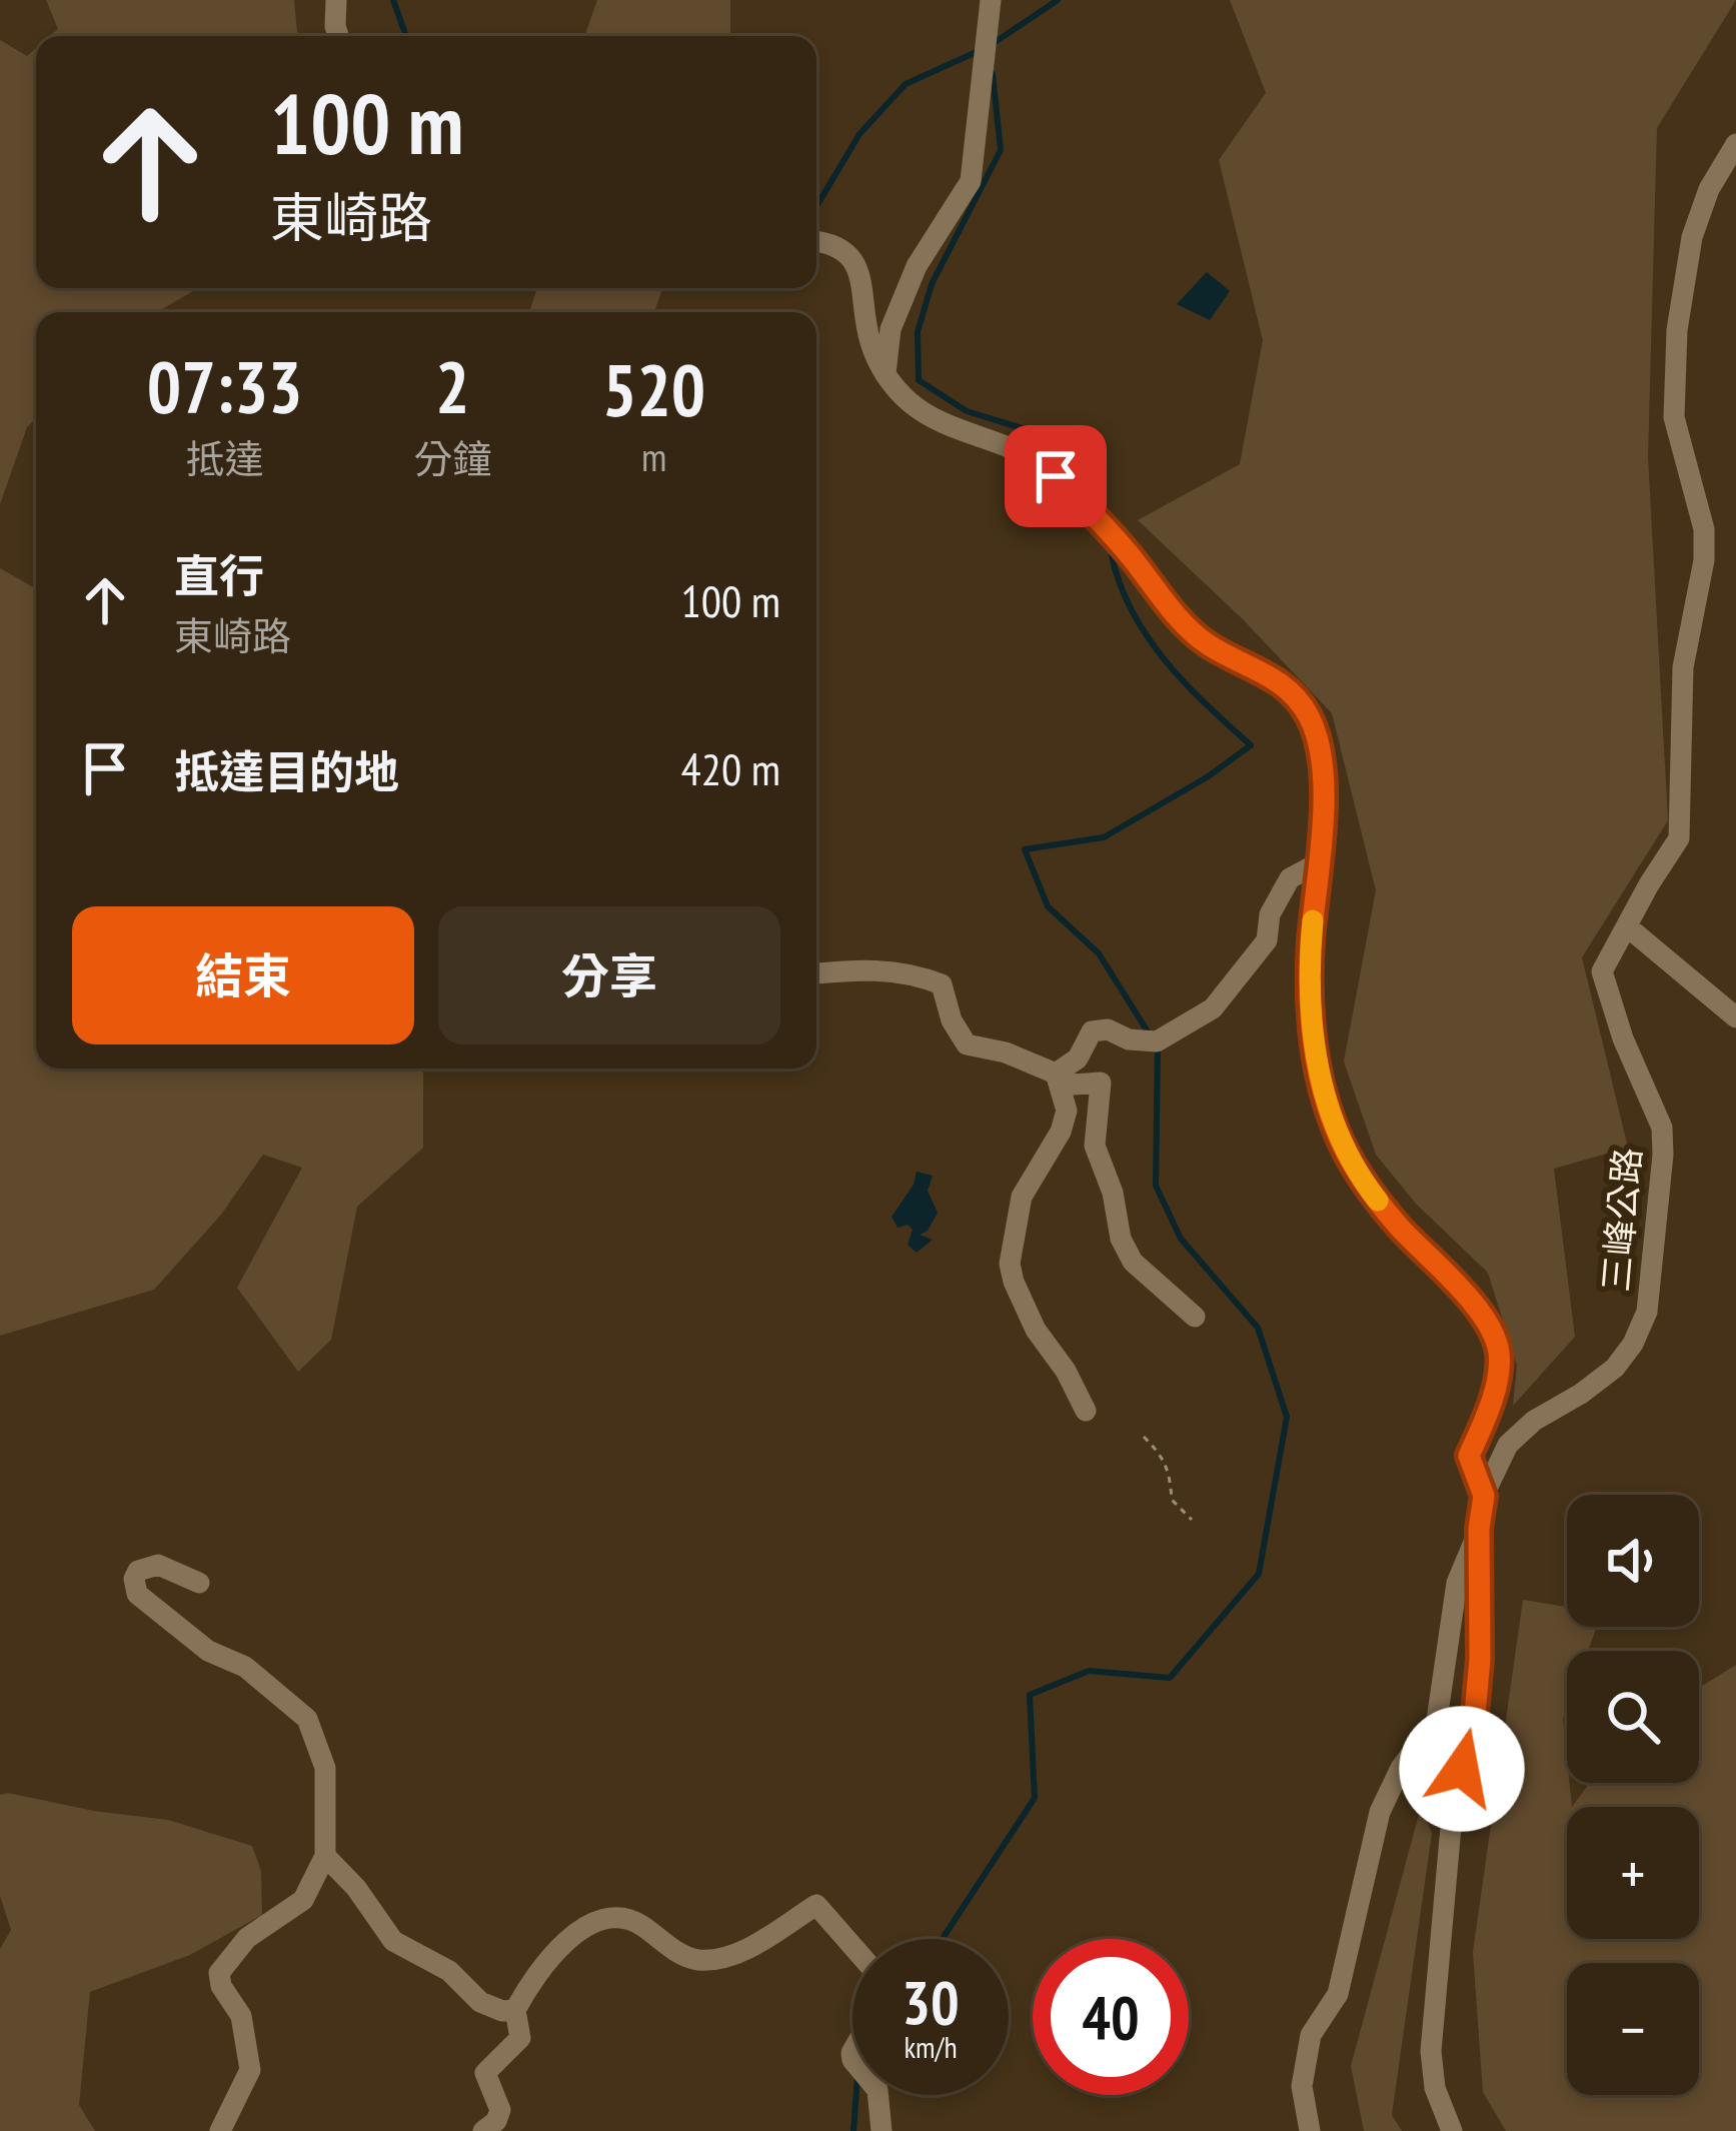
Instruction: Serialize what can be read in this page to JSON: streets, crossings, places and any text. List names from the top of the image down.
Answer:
{
  "streets": {
    "street": ["三峰公路"]
  },
  "page": {
    "turn": ["100 m", "東崎路"],
    "eta": [
      "07:33",
      "抵達",
      "2",
      "分鐘",
      "520",
      "m"
    ],
    "list": [
      {
        "name": "直行",
        "note": "東崎路",
        "value": "100 m"
      },
      {
        "name": "抵達目的地",
        "value": "420 m"
      }
    ],
    "buttons": ["結束", "分享"],
    "map_buttons": ["+", "−"],
    "speed": "30 km/h",
    "limit": "40"
  }
}
